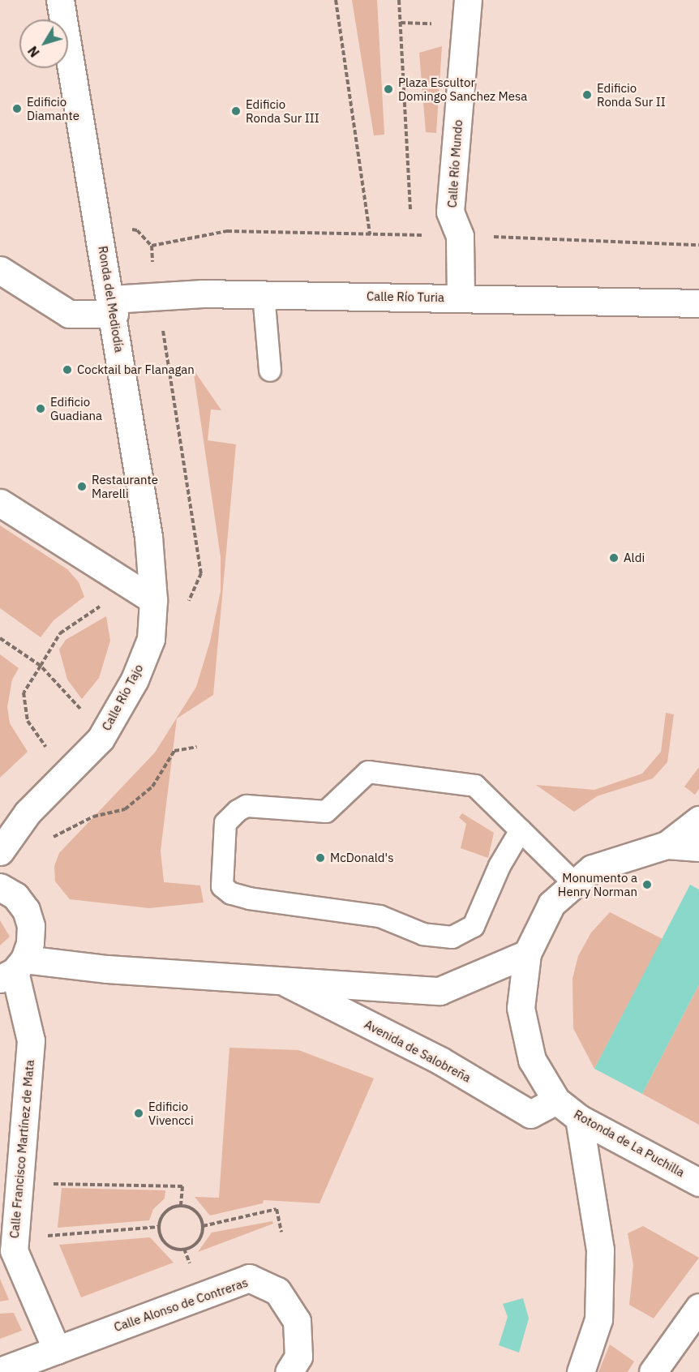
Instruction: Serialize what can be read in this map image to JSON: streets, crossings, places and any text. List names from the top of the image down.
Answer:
{
  "streets": {
    "street": [
      "Calle Río Mundo",
      "Calle Río Turia",
      "Ronda del Mediodía",
      "Calle Río Tajo",
      "Avenida de Salobreña",
      "Rotonda de La Puchilla",
      "Calle Francisco Martínez de Mata",
      "Calle Alonso de Contreras"
    ]
  },
  "crossings": [
    ["Calle Río Mundo", "Calle Río Turia"],
    ["Calle Río Turia", "Ronda del Mediodía"],
    ["Ronda del Mediodía", "Calle Río Tajo"],
    ["Avenida de Salobreña", "Rotonda de La Puchilla"],
    ["Avenida de Salobreña", "Calle Francisco Martínez de Mata"],
    ["Calle Francisco Martínez de Mata", "Calle Alonso de Contreras"]
  ],
  "places": [
    "Plaza Escultor Domingo Sanchez Mesa",
    "Edificio Ronda Sur II",
    "Edificio Diamante",
    "Edificio Ronda Sur III",
    "Cocktail bar Flanagan",
    "Edificio Guadiana",
    "Restaurante Marelli",
    "Aldi",
    "McDonald's",
    "Monumento a Henry Norman",
    "Edificio Vivencci"
  ],
  "north": "bottom left"
}
